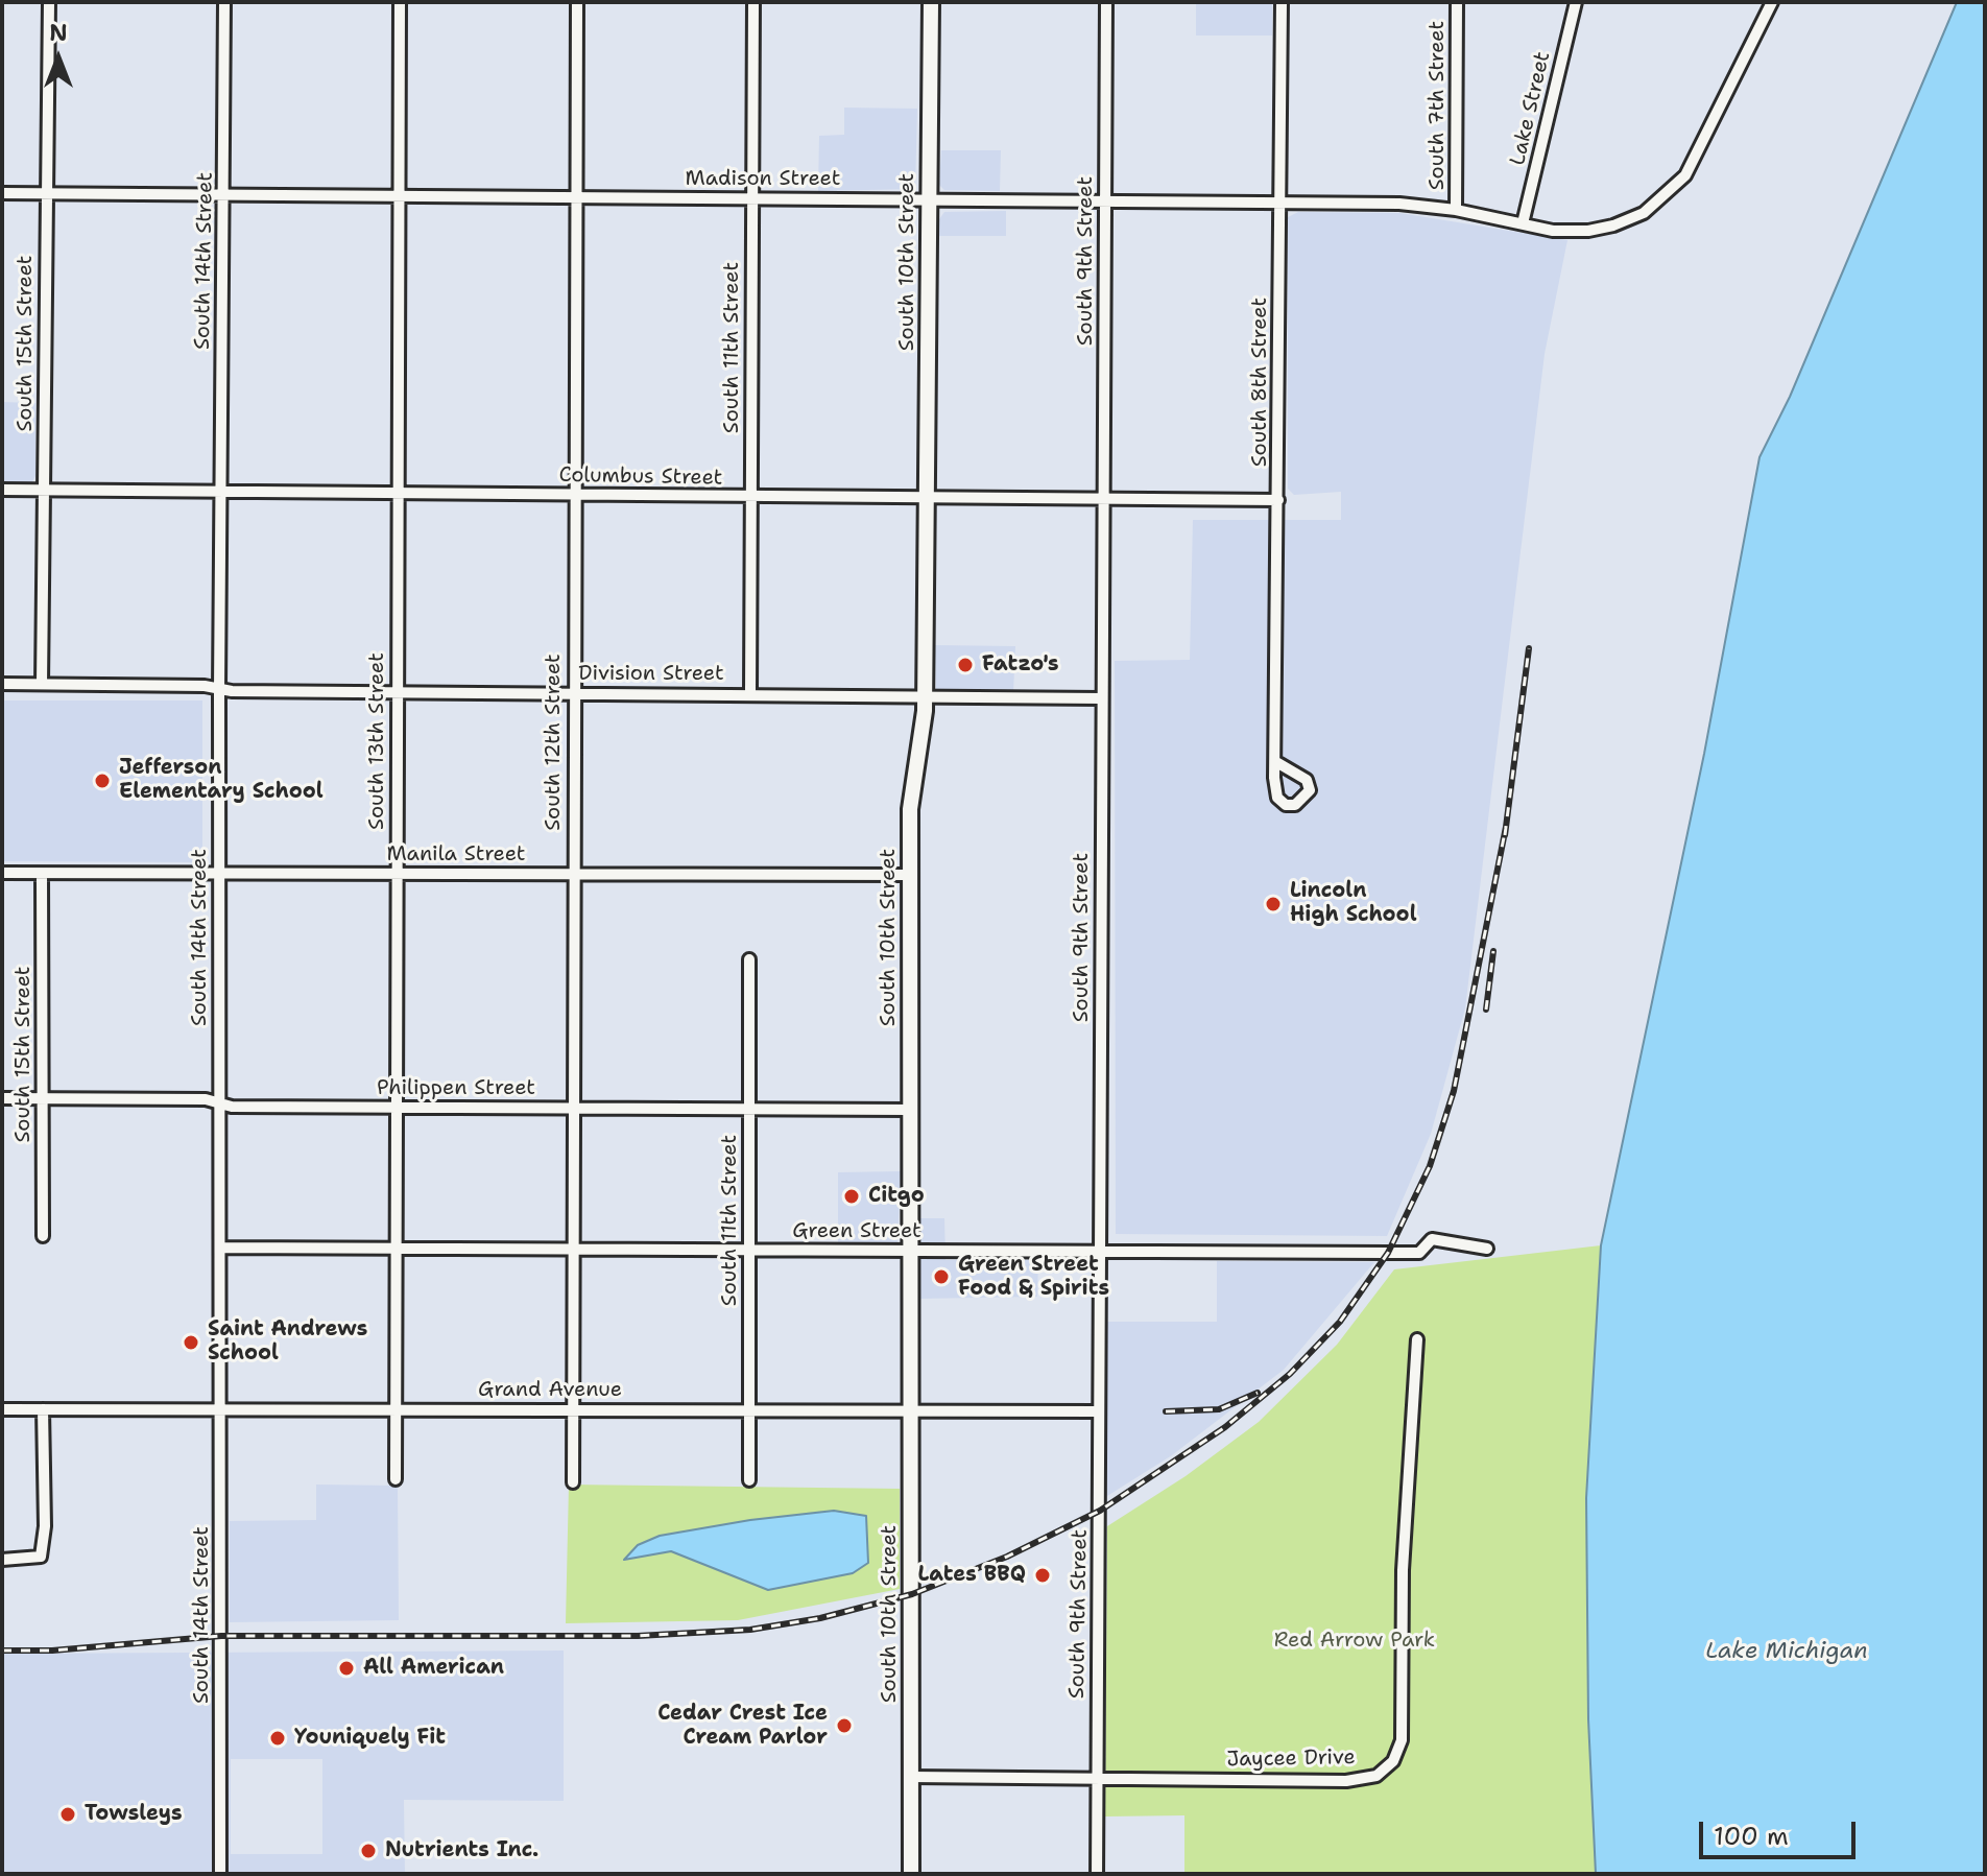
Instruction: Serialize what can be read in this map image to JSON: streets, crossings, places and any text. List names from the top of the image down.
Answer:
{
  "streets": {
    "street": [
      "South 7th Street",
      "Lake Street",
      "Madison Street",
      "South 14th Street",
      "South 9th Street",
      "South 10th Street",
      "South 15th Street",
      "South 11th Street",
      "South 8th Street",
      "Columbus Street",
      "Division Street",
      "South 13th Street",
      "South 12th Street",
      "Manila Street",
      "Philippen Street",
      "Green Street",
      "Grand Avenue",
      "Jaycee Drive"
    ]
  },
  "crossings": [
    ["South 7th Street", "Madison Street"],
    ["Lake Street", "Madison Street"],
    ["Madison Street", "South 14th Street"],
    ["Madison Street", "South 9th Street"],
    ["Madison Street", "South 10th Street"],
    ["Madison Street", "South 15th Street"],
    ["Madison Street", "South 11th Street"],
    ["Madison Street", "South 8th Street"],
    ["Madison Street", "South 13th Street"],
    ["Madison Street", "South 12th Street"],
    ["South 14th Street", "Columbus Street"],
    ["South 14th Street", "Division Street"],
    ["South 14th Street", "Manila Street"],
    ["South 14th Street", "Philippen Street"],
    ["South 14th Street", "Green Street"],
    ["South 14th Street", "Grand Avenue"],
    ["South 9th Street", "Columbus Street"],
    ["South 9th Street", "Division Street"],
    ["South 9th Street", "Green Street"],
    ["South 9th Street", "Grand Avenue"],
    ["South 9th Street", "Jaycee Drive"],
    ["South 10th Street", "Columbus Street"],
    ["South 10th Street", "Division Street"],
    ["South 10th Street", "Manila Street"],
    ["South 10th Street", "Philippen Street"],
    ["South 10th Street", "Green Street"],
    ["South 10th Street", "Grand Avenue"],
    ["South 10th Street", "Jaycee Drive"],
    ["South 15th Street", "Columbus Street"],
    ["South 15th Street", "Division Street"],
    ["South 15th Street", "Manila Street"],
    ["South 15th Street", "Philippen Street"],
    ["South 11th Street", "Columbus Street"],
    ["South 11th Street", "Division Street"],
    ["South 11th Street", "Philippen Street"],
    ["South 11th Street", "Green Street"],
    ["South 11th Street", "Grand Avenue"],
    ["South 8th Street", "Columbus Street"],
    ["Columbus Street", "South 13th Street"],
    ["Columbus Street", "South 12th Street"],
    ["Division Street", "South 13th Street"],
    ["Division Street", "South 12th Street"],
    ["South 13th Street", "Manila Street"],
    ["South 13th Street", "Philippen Street"],
    ["South 13th Street", "Green Street"],
    ["South 13th Street", "Grand Avenue"],
    ["South 12th Street", "Manila Street"],
    ["South 12th Street", "Philippen Street"],
    ["South 12th Street", "Green Street"],
    ["South 12th Street", "Grand Avenue"]
  ],
  "water": ["Lake Michigan"],
  "parks": ["Red Arrow Park"],
  "places": [
    "Fatzo's",
    "Jefferson Elementary School",
    "Lincoln High School",
    "Citgo",
    "Green Street Food & Spirits",
    "Saint Andrews School",
    "Lates BBQ",
    "All American",
    "Cedar Crest Ice Cream Parlor",
    "Youniquely Fit",
    "Towsleys",
    "Nutrients Inc."
  ],
  "scale_bar": "100 m",
  "north": "top"
}
